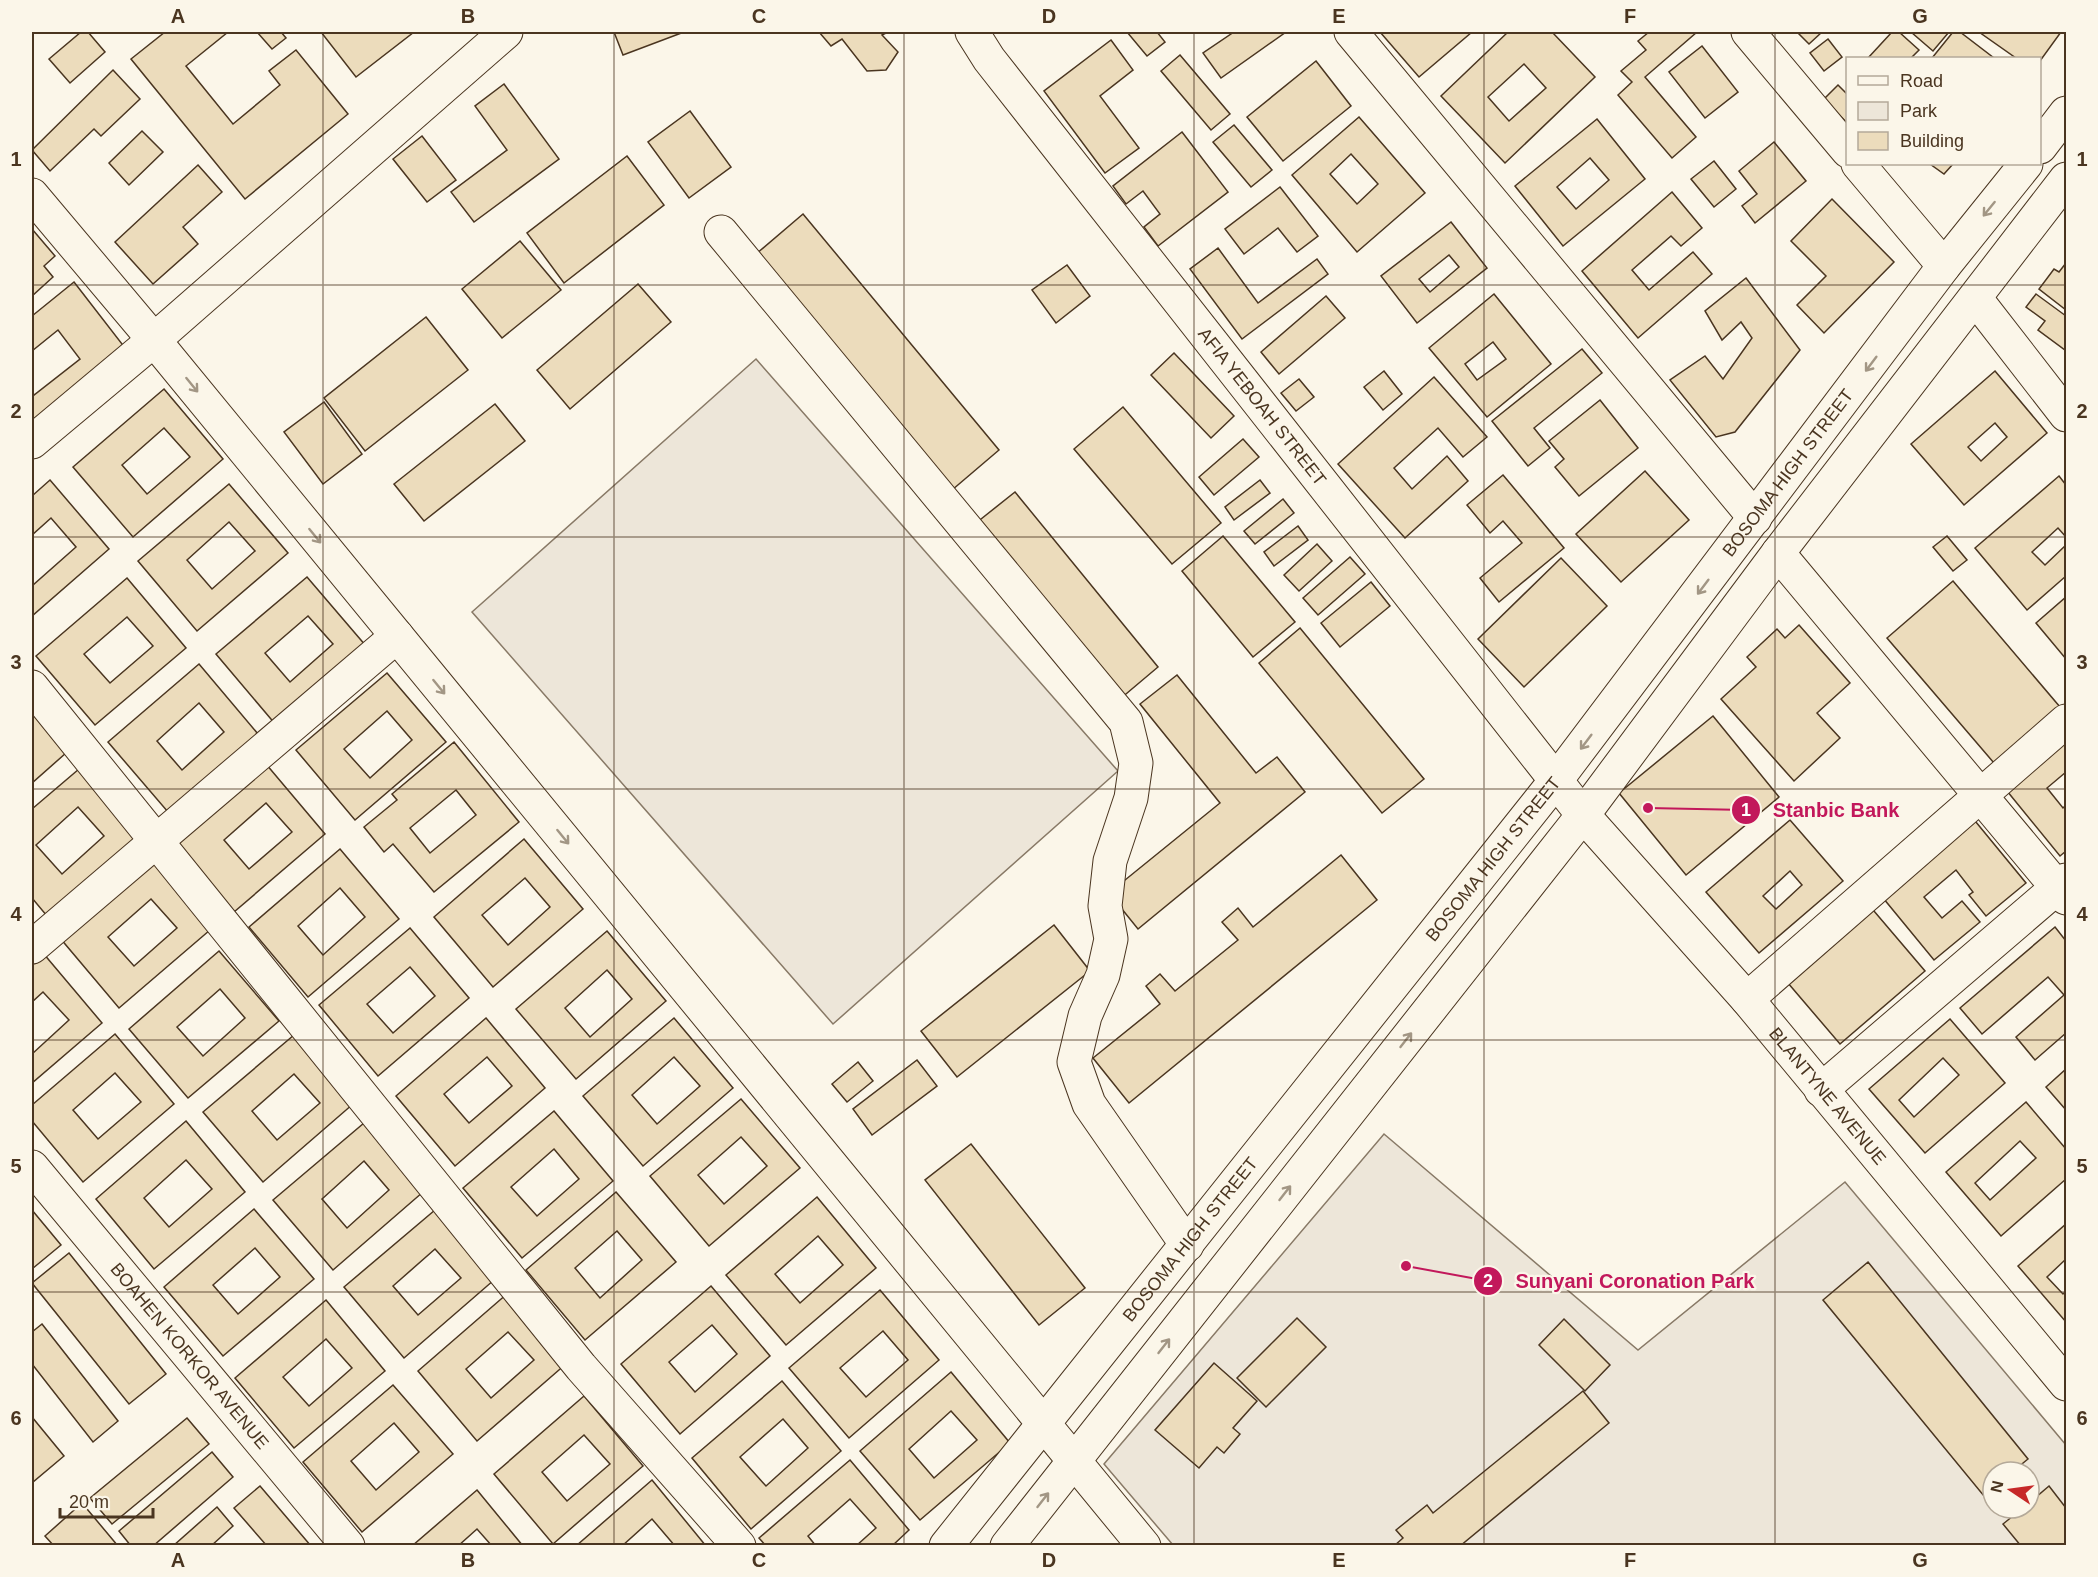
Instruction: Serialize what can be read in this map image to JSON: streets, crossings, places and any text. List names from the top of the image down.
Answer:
{
  "streets": {
    "street": [
      "AFIA YEBOAH STREET",
      "BOSOMA HIGH STREET",
      "BLANTYNE AVENUE",
      "BOAHEN KORKOR AVENUE"
    ]
  },
  "crossings": [
    ["AFIA YEBOAH STREET", "BOSOMA HIGH STREET"],
    ["AFIA YEBOAH STREET", "BLANTYNE AVENUE"]
  ],
  "places": ["Stanbic Bank", "Sunyani Coronation Park"],
  "legend": ["Road", "Park", "Building"],
  "scale_bar": "20 m",
  "north": "left",
  "grid": {
    "columns": [
      "A",
      "B",
      "C",
      "D",
      "E",
      "F",
      "G"
    ],
    "rows": [
      "1",
      "2",
      "3",
      "4",
      "5",
      "6"
    ]
  }
}
